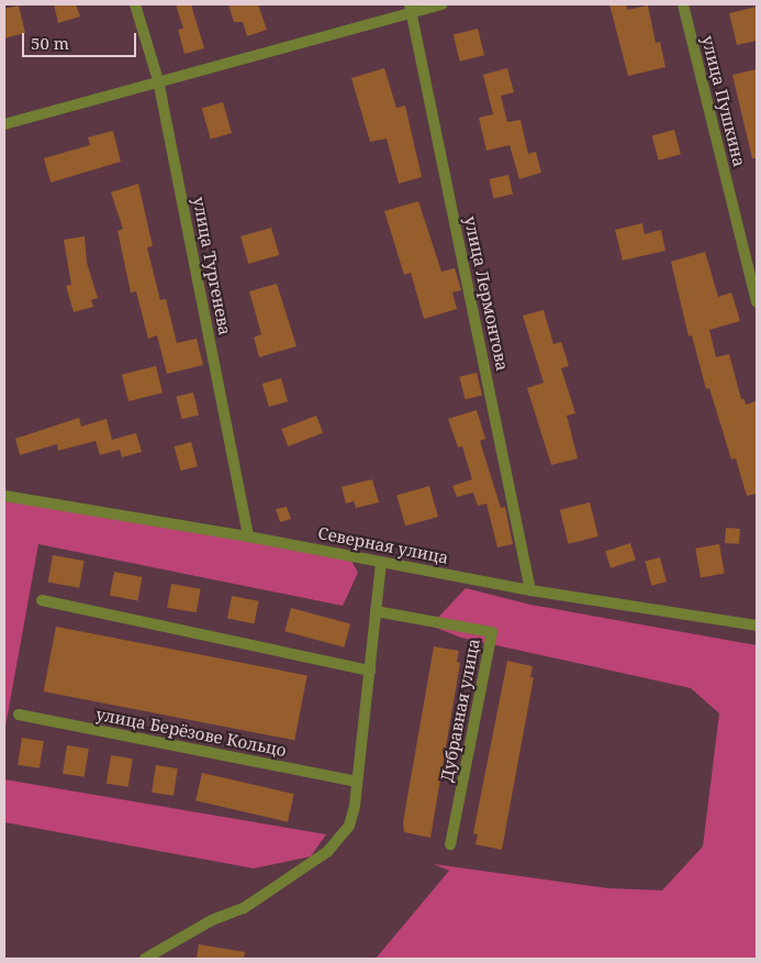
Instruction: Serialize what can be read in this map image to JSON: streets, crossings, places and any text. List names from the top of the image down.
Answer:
{
  "streets": {
    "street": [
      "улица Пушкина",
      "улица Тургенева",
      "улица Лермонтова",
      "Северная улица",
      "Дубравная улица",
      "улица Берёзове Кольцо"
    ]
  },
  "crossings": [
    ["улица Тургенева", "Северная улица"],
    ["улица Лермонтова", "Северная улица"]
  ],
  "scale_bar": "50 m"
}
